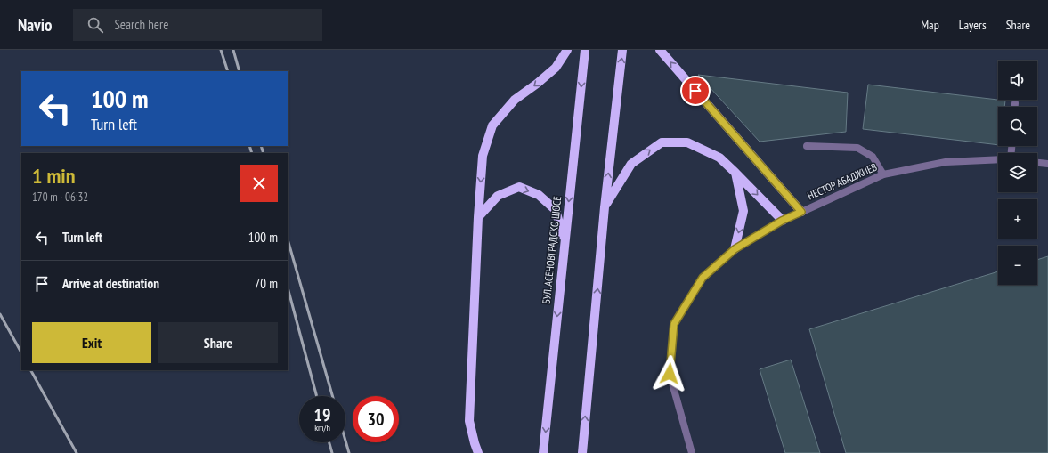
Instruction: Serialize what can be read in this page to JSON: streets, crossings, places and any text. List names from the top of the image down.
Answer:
{
  "streets": {
    "main road": ["БУЛ. АСЕНОВГРАДСКО ШОСЕ"],
    "street": ["НЕСТОР АБАДЖИЕВ"]
  },
  "page": {
    "header": "Navio",
    "search": "Search here",
    "nav": ["Map", "Layers", "Share"],
    "map_buttons": ["+", "−"],
    "turn": ["100 m", "Turn left"],
    "heading": ["1 min", "170 m · 06:32"],
    "list": [
      {
        "name": "Turn left",
        "value": "100 m"
      },
      {
        "name": "Arrive at destination",
        "value": "70 m"
      }
    ],
    "buttons": ["Exit", "Share"],
    "speed": "19 km/h",
    "limit": "30"
  }
}
